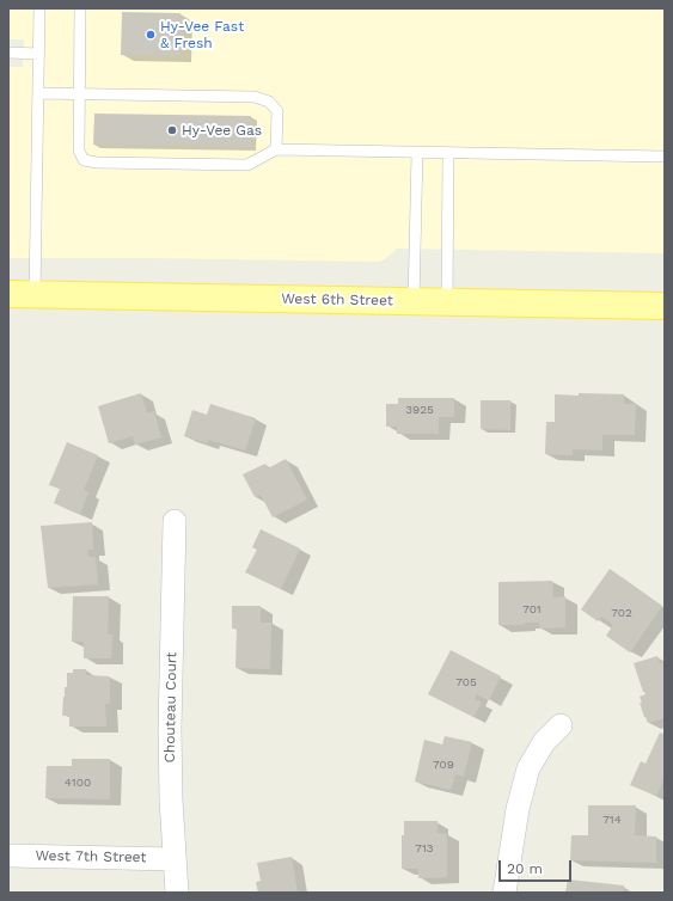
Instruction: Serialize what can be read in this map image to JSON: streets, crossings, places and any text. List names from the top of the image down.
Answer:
{
  "streets": {
    "main road": ["West 6th Street"],
    "street": ["Chouteau Court", "West 7th Street"]
  },
  "crossings": [
    ["Chouteau Court", "West 7th Street"]
  ],
  "places": ["Hy-Vee Fast & Fresh", "Hy-Vee Gas"],
  "house_numbers": [
    "3925",
    "701",
    "702",
    "705",
    "709",
    "4100",
    "714",
    "713"
  ],
  "scale_bar": "20 m"
}
